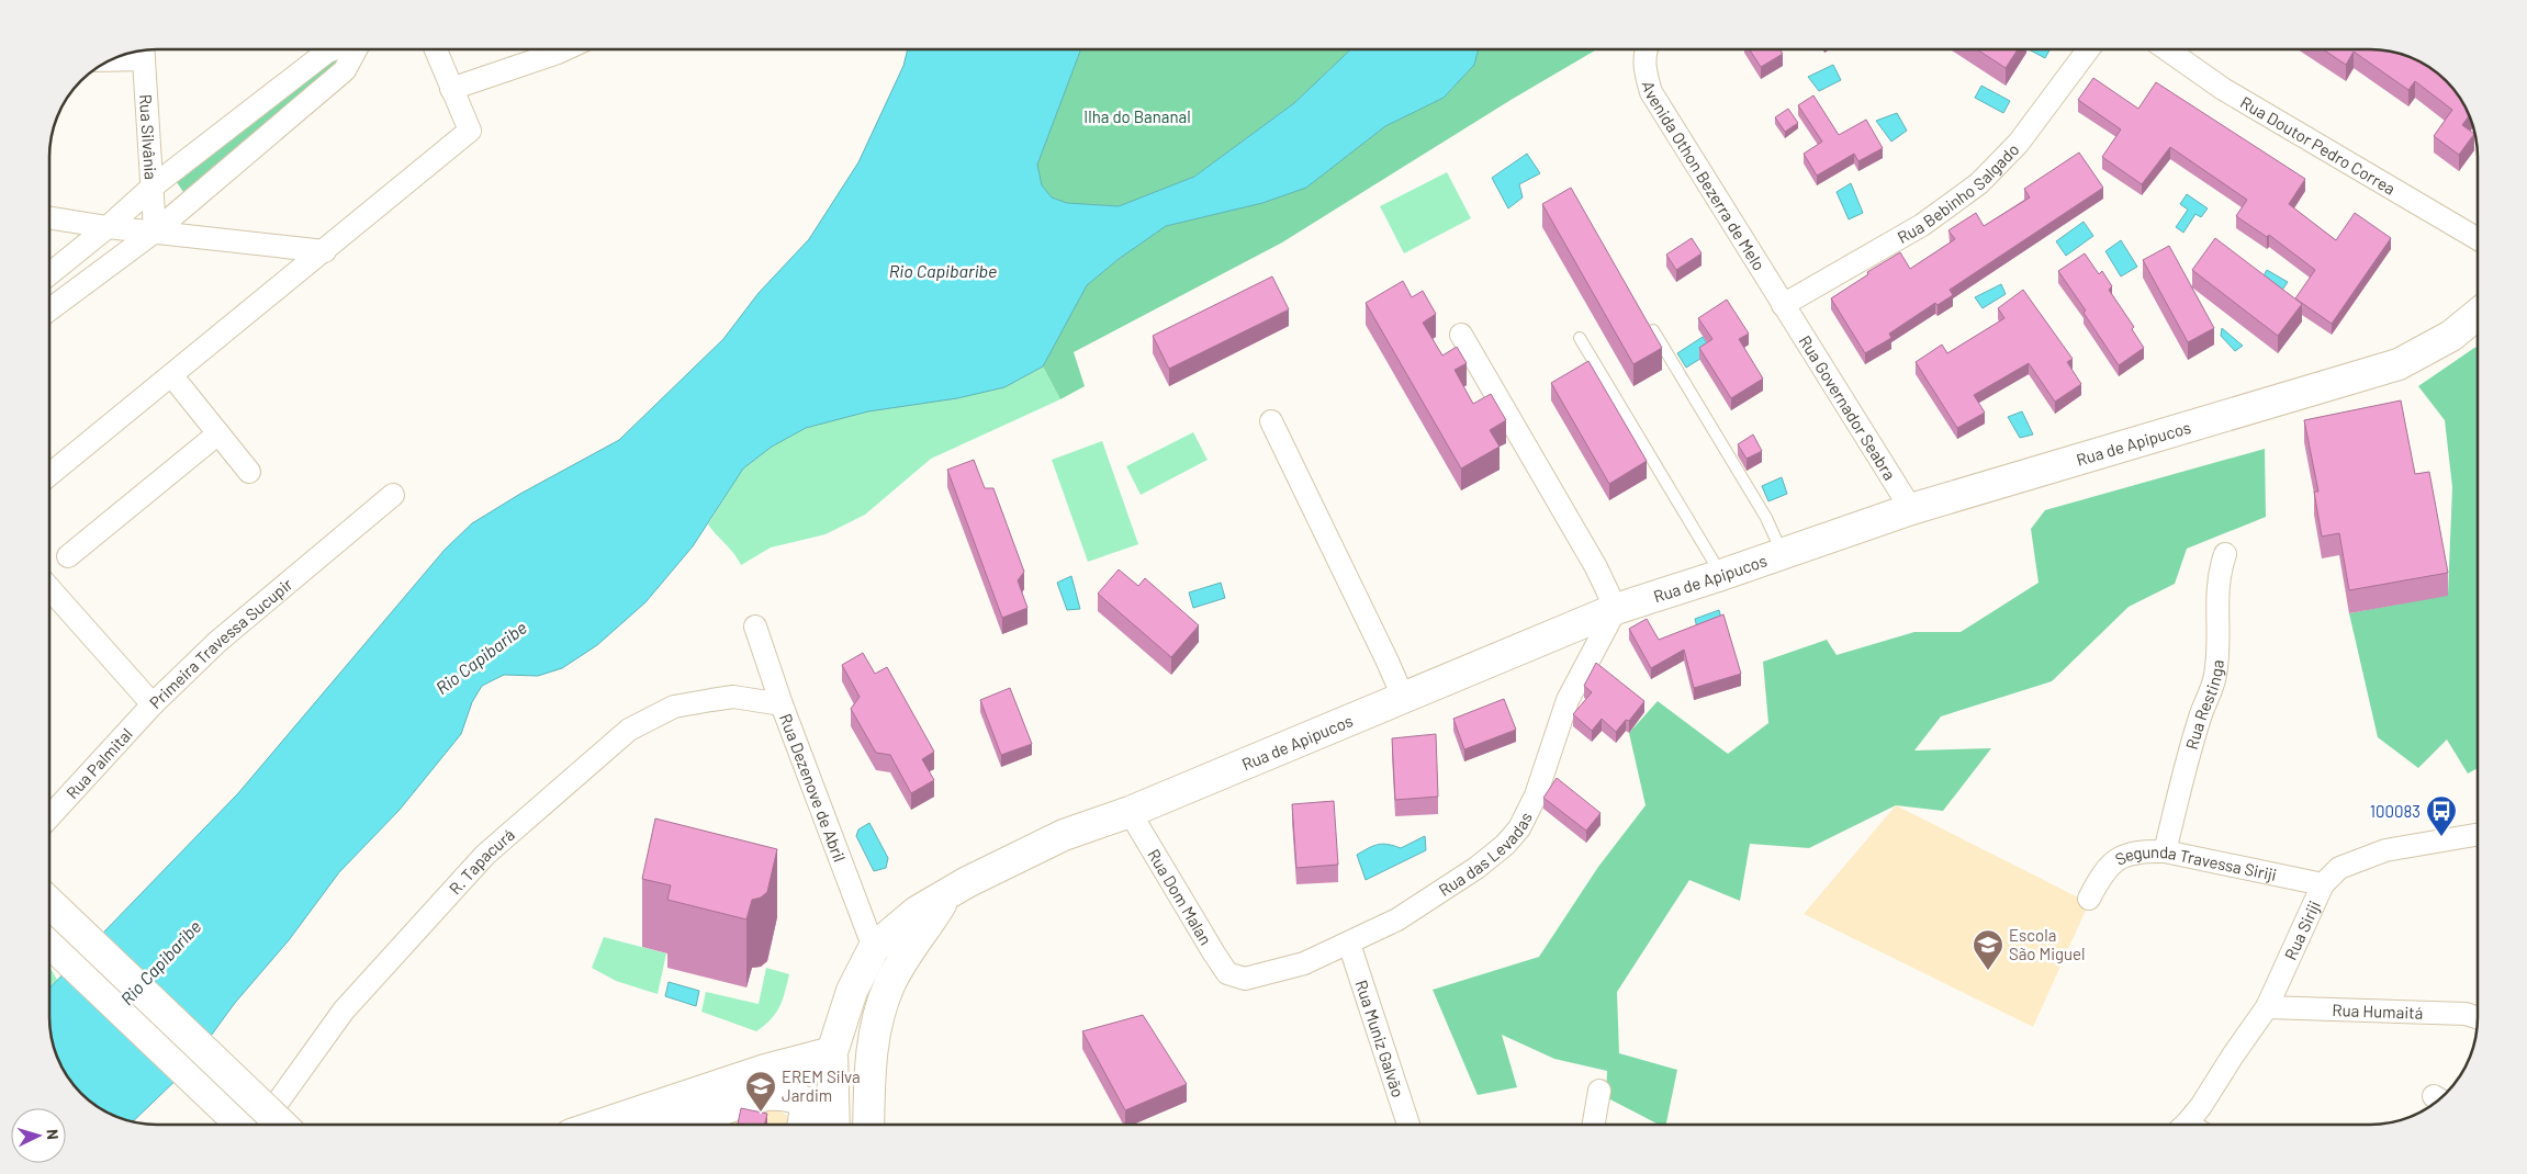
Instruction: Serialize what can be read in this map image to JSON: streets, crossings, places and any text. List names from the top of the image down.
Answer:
{
  "streets": {
    "main road": ["Rua de Apipucos"],
    "street": [
      "Rua Silvânia",
      "Rua Doutor Pedro Correa",
      "Avenida Othon Bezerra de Melo",
      "Rua Bebinho Salgado",
      "Rua Governador Seabra",
      "Primeira Travessa Sucupir",
      "Rua Restinga",
      "Rua Palmital",
      "Rua Dezenove de Abril",
      "Rua das Levadas",
      "R. Tapacurá",
      "Segunda Travessa Siriji",
      "Rua Dom Malan",
      "Rua Siriji",
      "Rua Humaitá",
      "Rua Muniz Galvão"
    ]
  },
  "crossings": [
    ["Avenida Othon Bezerra de Melo", "Rua Bebinho Salgado"],
    ["Avenida Othon Bezerra de Melo", "Rua Governador Seabra"],
    ["Rua Bebinho Salgado", "Rua Governador Seabra"],
    ["Rua Governador Seabra", "Rua de Apipucos"],
    ["Rua de Apipucos", "Rua Dezenove de Abril"],
    ["Rua de Apipucos", "Rua das Levadas"],
    ["Rua de Apipucos", "Rua Dom Malan"],
    ["Primeira Travessa Sucupir", "Rua Palmital"],
    ["Rua Restinga", "Segunda Travessa Siriji"],
    ["Rua Dezenove de Abril", "R. Tapacurá"],
    ["Rua das Levadas", "Rua Dom Malan"],
    ["Rua das Levadas", "Rua Muniz Galvão"],
    ["Segunda Travessa Siriji", "Rua Siriji"],
    ["Rua Siriji", "Rua Humaitá"]
  ],
  "water": ["Rio Capibaribe"],
  "parks": ["Ilha do Bananal"],
  "places": {
    "bus stop": ["100083"],
    "school or university": ["Escola São Miguel", "EREM Silva Jardim"]
  },
  "north": "right"
}
